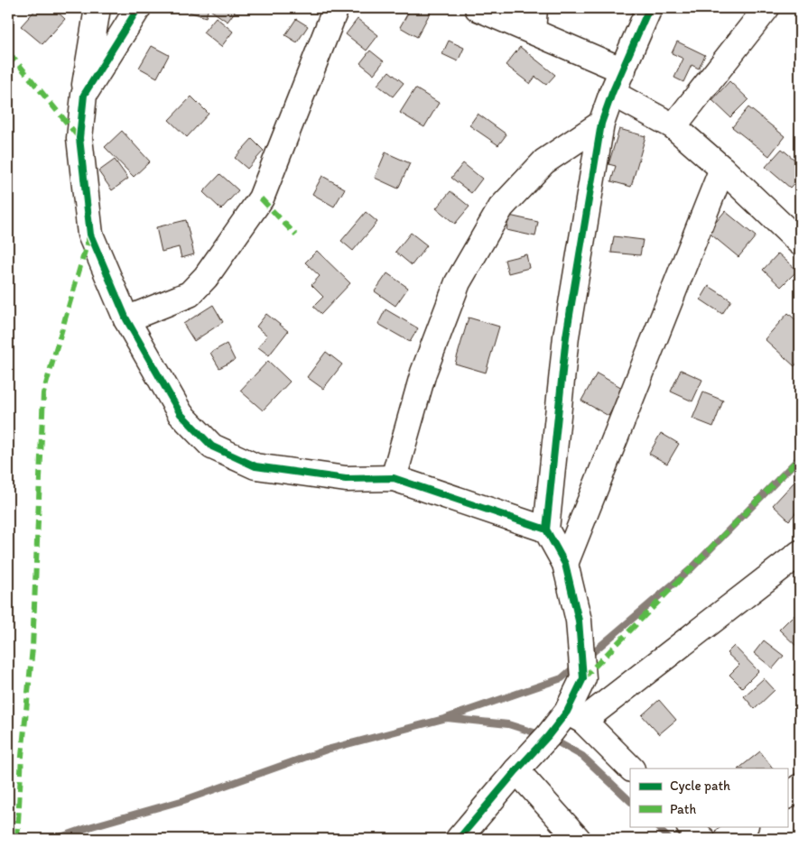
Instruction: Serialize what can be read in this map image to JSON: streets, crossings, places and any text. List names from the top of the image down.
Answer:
{
  "legend": ["Cycle path", "Path"]
}
